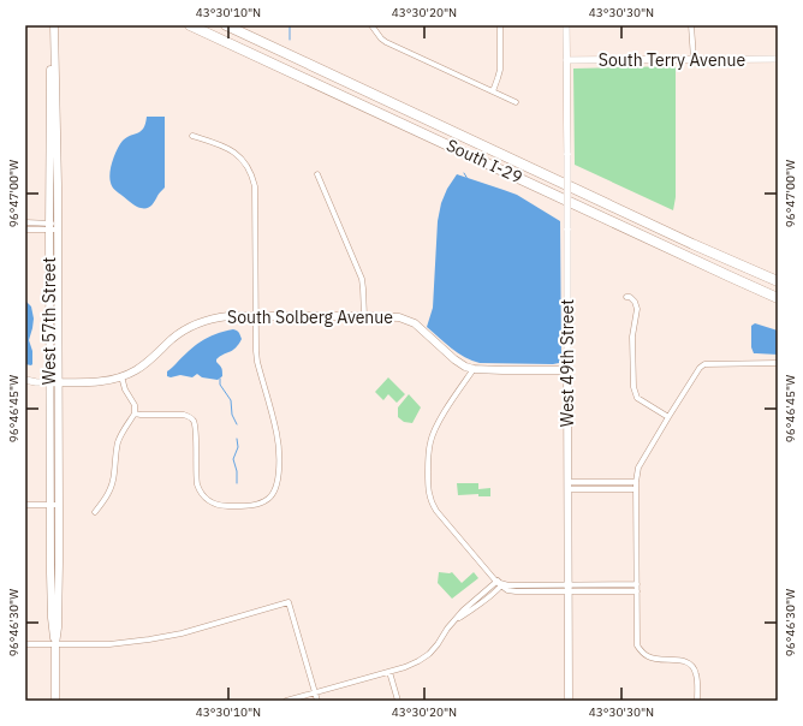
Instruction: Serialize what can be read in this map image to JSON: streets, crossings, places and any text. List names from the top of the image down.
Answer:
{
  "streets": {
    "highway": ["South I-29"],
    "main road": ["South Solberg Avenue", "West 57th Street", "West 49th Street"],
    "street": ["South Terry Avenue"]
  },
  "crossings": [
    ["South Terry Avenue", "West 49th Street"],
    ["South Solberg Avenue", "West 57th Street"],
    ["South Solberg Avenue", "West 49th Street"]
  ],
  "coordinates": [
    "43°30'10\"N",
    "43°30'20\"N",
    "43°30'30\"N",
    "96°47'00\"W",
    "96°46'45\"W",
    "96°46'30\"W"
  ]
}
